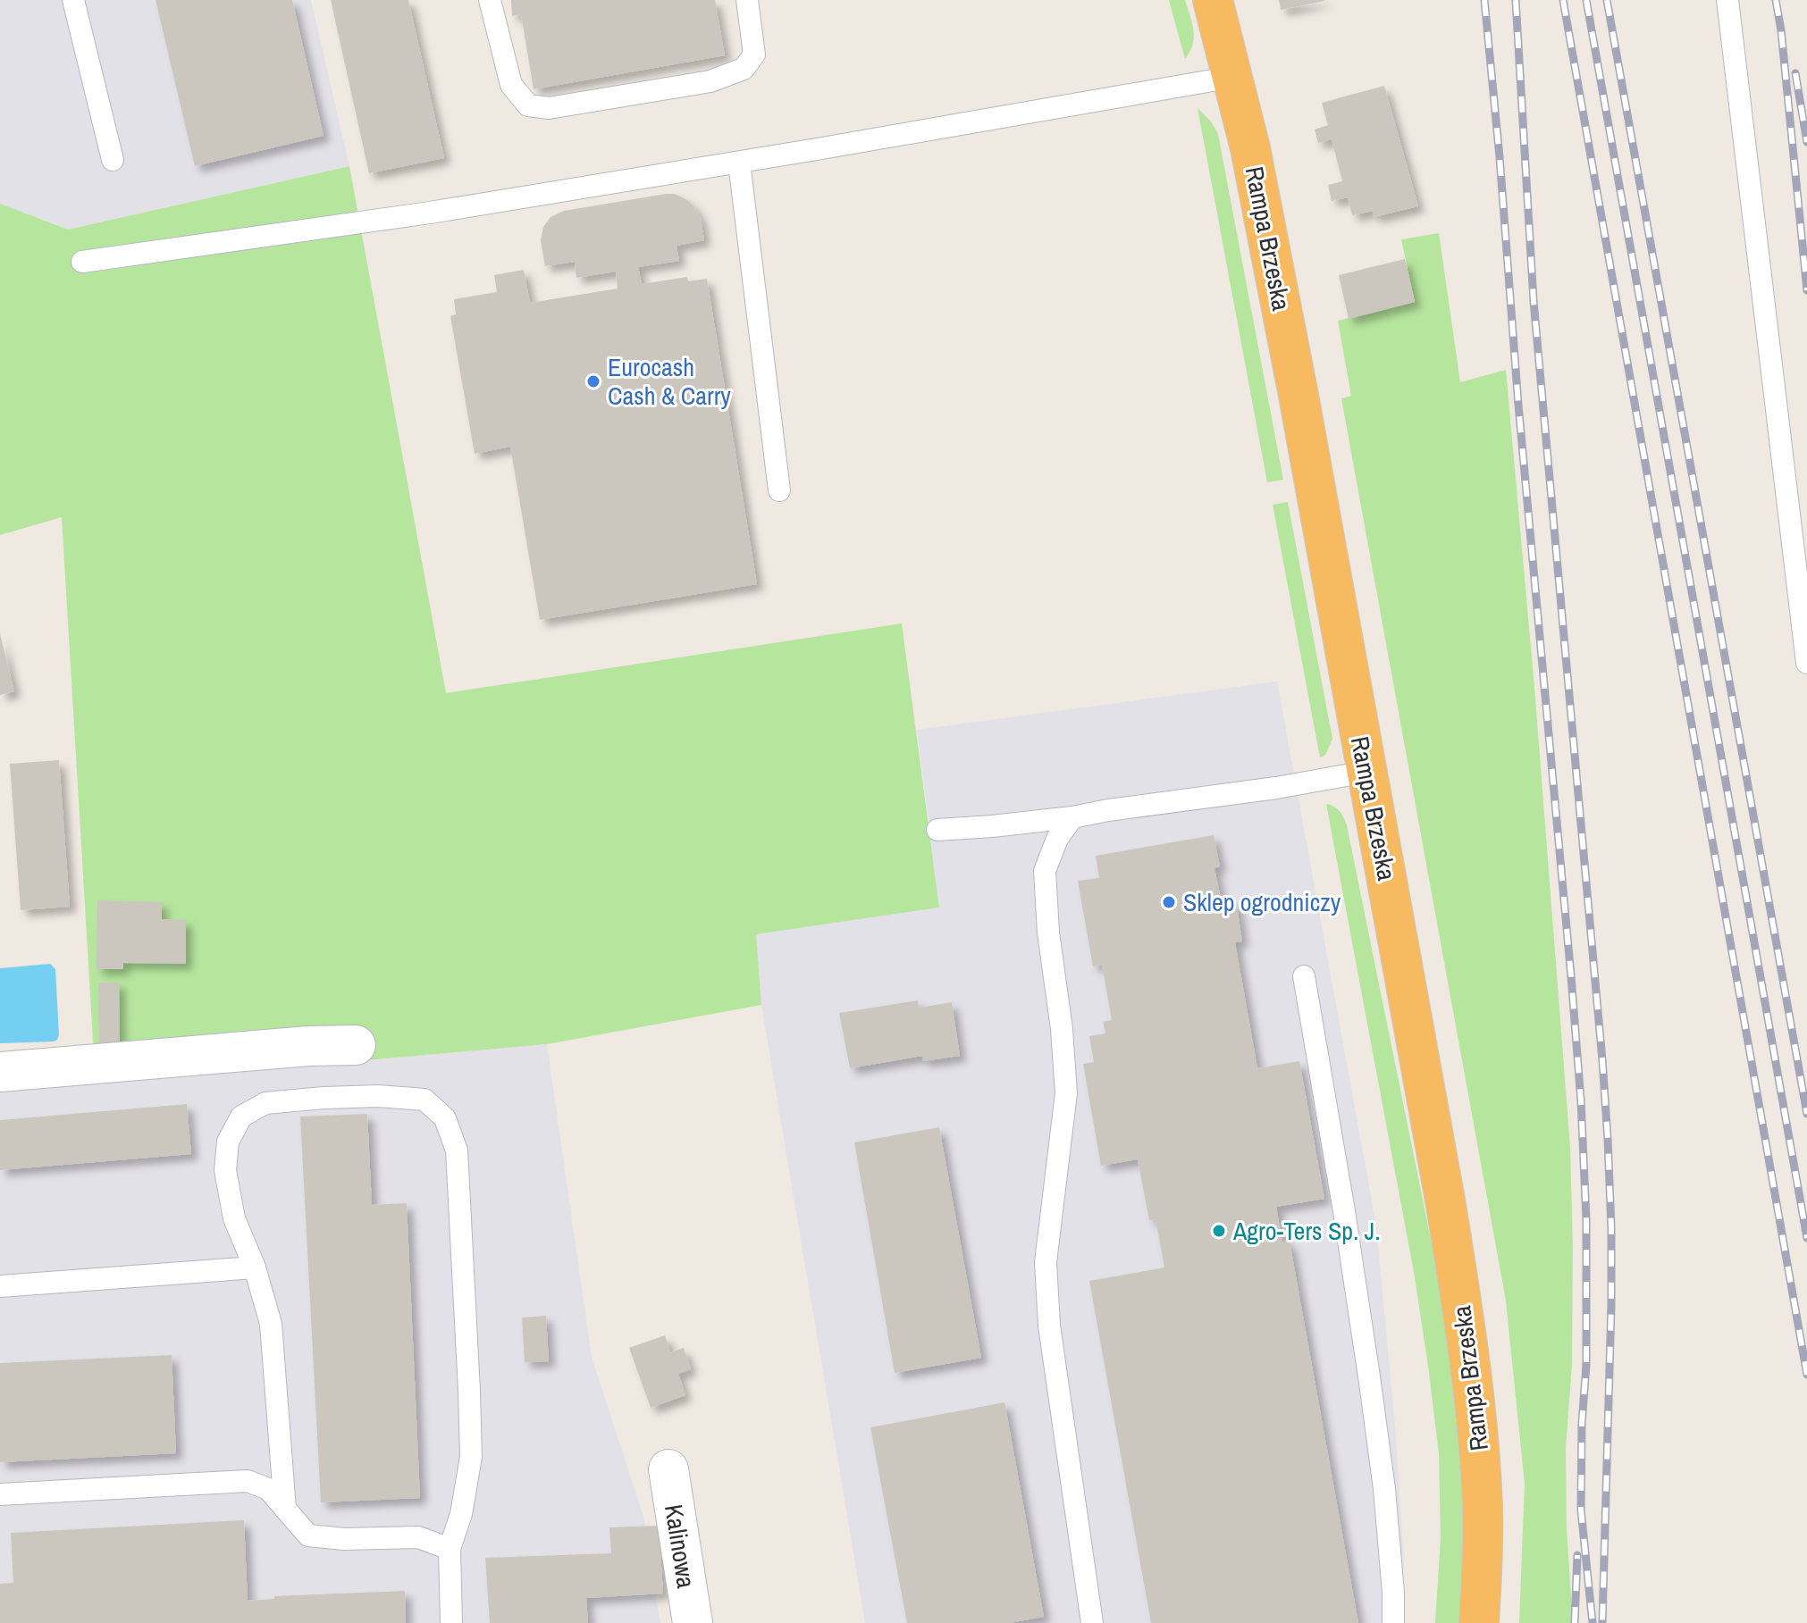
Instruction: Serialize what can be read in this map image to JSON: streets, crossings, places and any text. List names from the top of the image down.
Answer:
{
  "streets": {
    "highway": ["Rampa Brzeska"],
    "street": ["Kalinowa"]
  },
  "places": ["Eurocash Cash & Carry", "Sklep ogrodniczy", "Agro-Ters Sp. J."]
}
